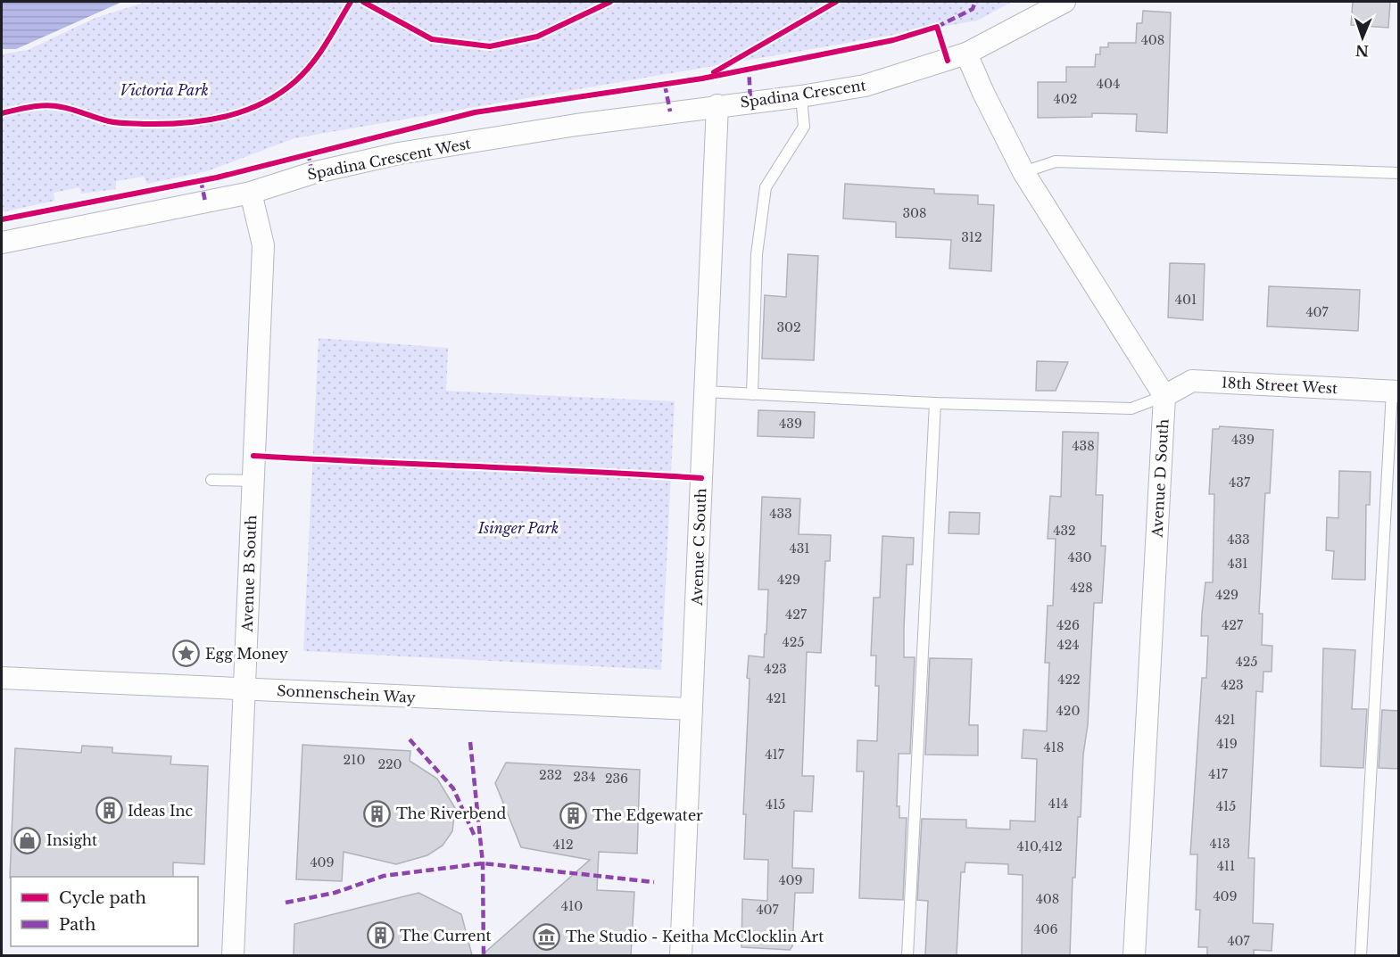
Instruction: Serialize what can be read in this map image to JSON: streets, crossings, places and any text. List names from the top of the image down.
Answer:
{
  "streets": {
    "street": [
      "Spadina Crescent",
      "Spadina Crescent West",
      "18th Street West",
      "Avenue D South",
      "Avenue C South",
      "Avenue B South",
      "Sonnenschein Way"
    ]
  },
  "crossings": [
    ["Spadina Crescent", "Spadina Crescent West"],
    ["Spadina Crescent", "Avenue C South"],
    ["Spadina Crescent West", "Avenue C South"],
    ["Spadina Crescent West", "Avenue B South"],
    ["18th Street West", "Avenue D South"],
    ["Avenue C South", "Sonnenschein Way"],
    ["Avenue B South", "Sonnenschein Way"]
  ],
  "parks": ["Victoria Park", "Isinger Park"],
  "places": {
    "place": ["Egg Money"],
    "building": [
      "Ideas Inc",
      "The Riverbend",
      "The Edgewater",
      "The Current"
    ],
    "shop": ["Insight"],
    "museum": ["The Studio - Keitha McClocklin Art"]
  },
  "house_numbers": [
    "408",
    "404",
    "402",
    "308",
    "312",
    "401",
    "407",
    "302",
    "439",
    "439",
    "438",
    "437",
    "433",
    "432",
    "433",
    "431",
    "430",
    "431",
    "429",
    "428",
    "429",
    "427",
    "426",
    "427",
    "425",
    "424",
    "425",
    "423",
    "422",
    "423",
    "421",
    "420",
    "421",
    "419",
    "418",
    "417",
    "210",
    "220",
    "417",
    "232",
    "234",
    "236",
    "414",
    "415",
    "415",
    "413",
    "412",
    "410,412",
    "409",
    "411",
    "409",
    "409",
    "408",
    "410",
    "407",
    "406",
    "407"
  ],
  "legend": ["Cycle path", "Path"],
  "north": "bottom"
}
